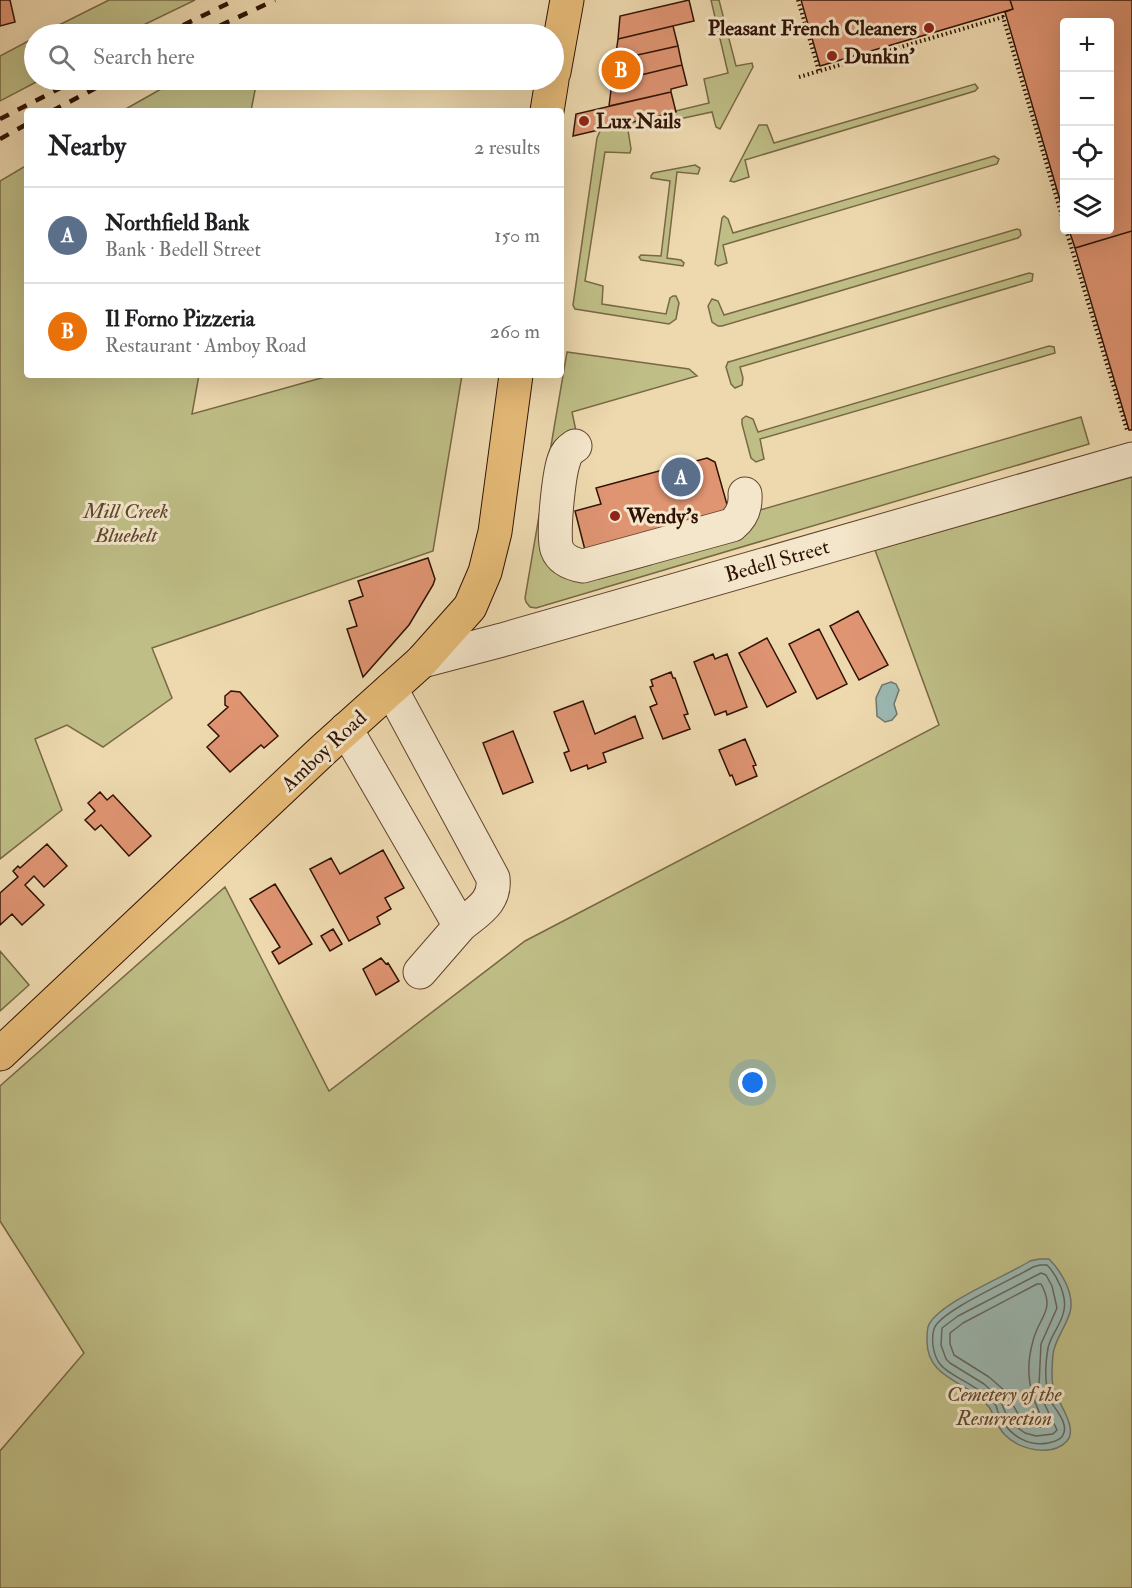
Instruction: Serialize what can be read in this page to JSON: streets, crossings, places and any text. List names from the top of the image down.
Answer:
{
  "streets": {
    "main road": ["Amboy Road"],
    "street": ["Bedell Street"]
  },
  "crossings": [
    ["Bedell Street", "Amboy Road"]
  ],
  "parks": ["Mill Creek Bluebelt", "Cemetery of the Resurrection"],
  "places": [
    "Pleasant French Cleaners",
    "Dunkin'",
    "Lux Nails",
    "Wendy's"
  ],
  "page": {
    "map_buttons": ["+", "−"],
    "search": "Search here",
    "pins": ["B", "A"],
    "heading": ["Nearby", "2 results"],
    "list": [
      {
        "mark": "A",
        "name": "Northfield Bank",
        "note": "Bank · Bedell Street",
        "value": "150 m"
      },
      {
        "mark": "B",
        "name": "Il Forno Pizzeria",
        "note": "Restaurant · Amboy Road",
        "value": "260 m"
      }
    ]
  }
}
